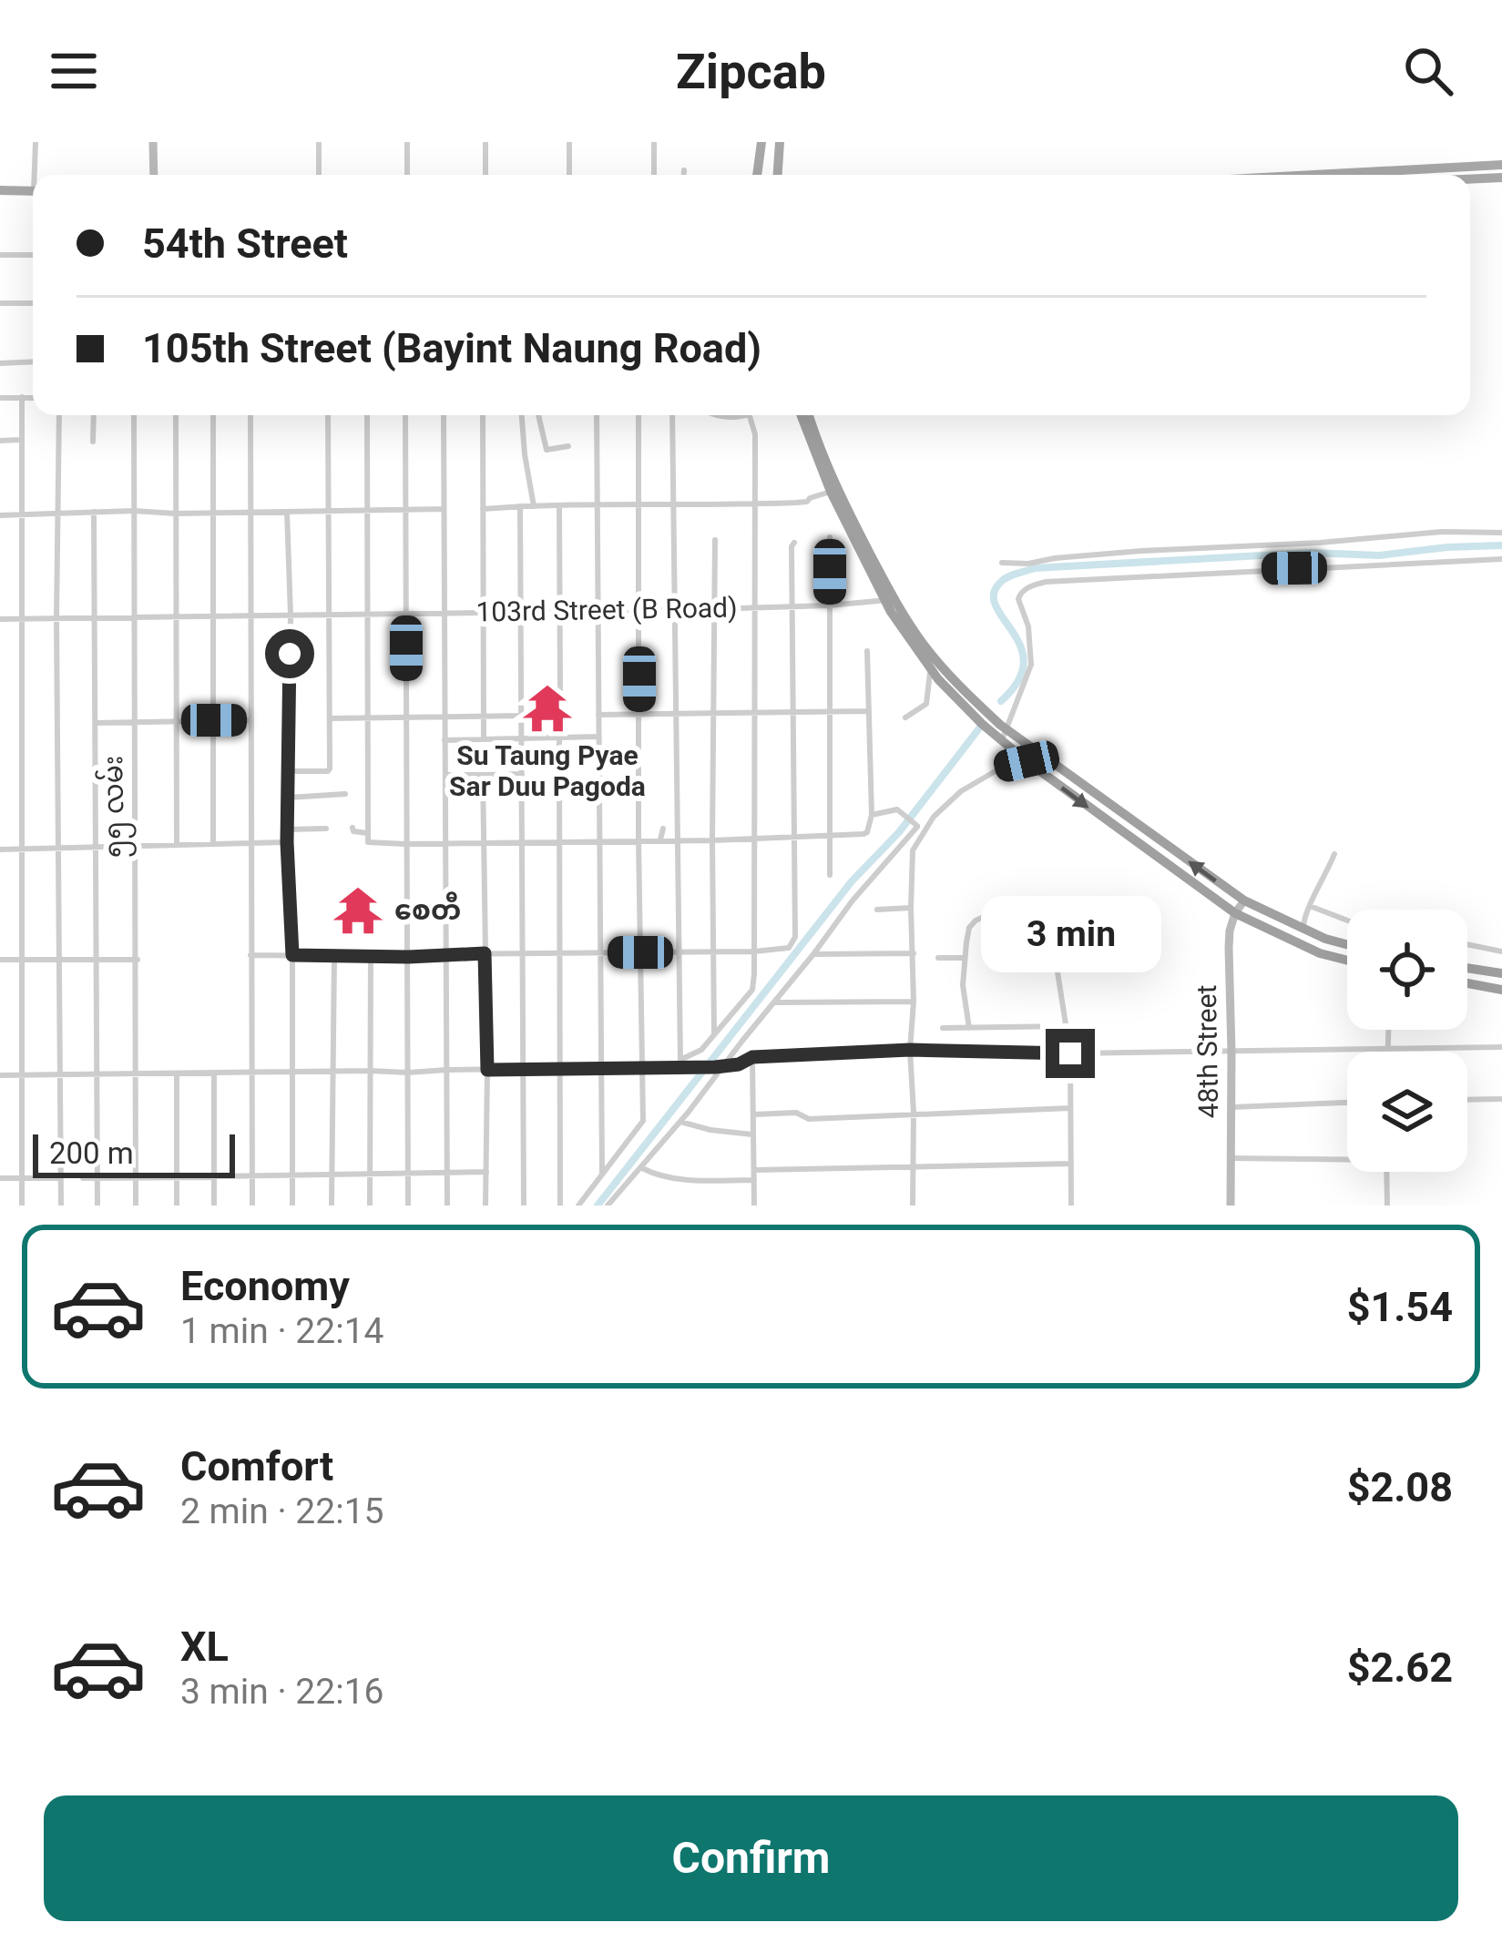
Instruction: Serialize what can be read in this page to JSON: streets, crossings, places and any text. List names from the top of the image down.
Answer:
{
  "streets": {
    "main road": ["48th Street"],
    "street": ["103rd Street (B Road)", "၅၅ လမ်း"]
  },
  "crossings": [
    ["103rd Street (B Road)", "၅၅ လမ်း"]
  ],
  "places": {
    "temple": ["Su Taung Pyae Sar Duu Pagoda", "စေတီ"]
  },
  "scale_bar": "200 m",
  "page": {
    "header": "Zipcab",
    "banner": ["54th Street", "105th Street (Bayint Naung Road)"],
    "bubble": "3 min",
    "scale": "200 m",
    "list": [
      {
        "name": "Economy",
        "note": "1 min · 22:14",
        "value": "$1.54"
      },
      {
        "name": "Comfort",
        "note": "2 min · 22:15",
        "value": "$2.08"
      },
      {
        "name": "XL",
        "note": "3 min · 22:16",
        "value": "$2.62"
      }
    ],
    "buttons": "Confirm"
  }
}
